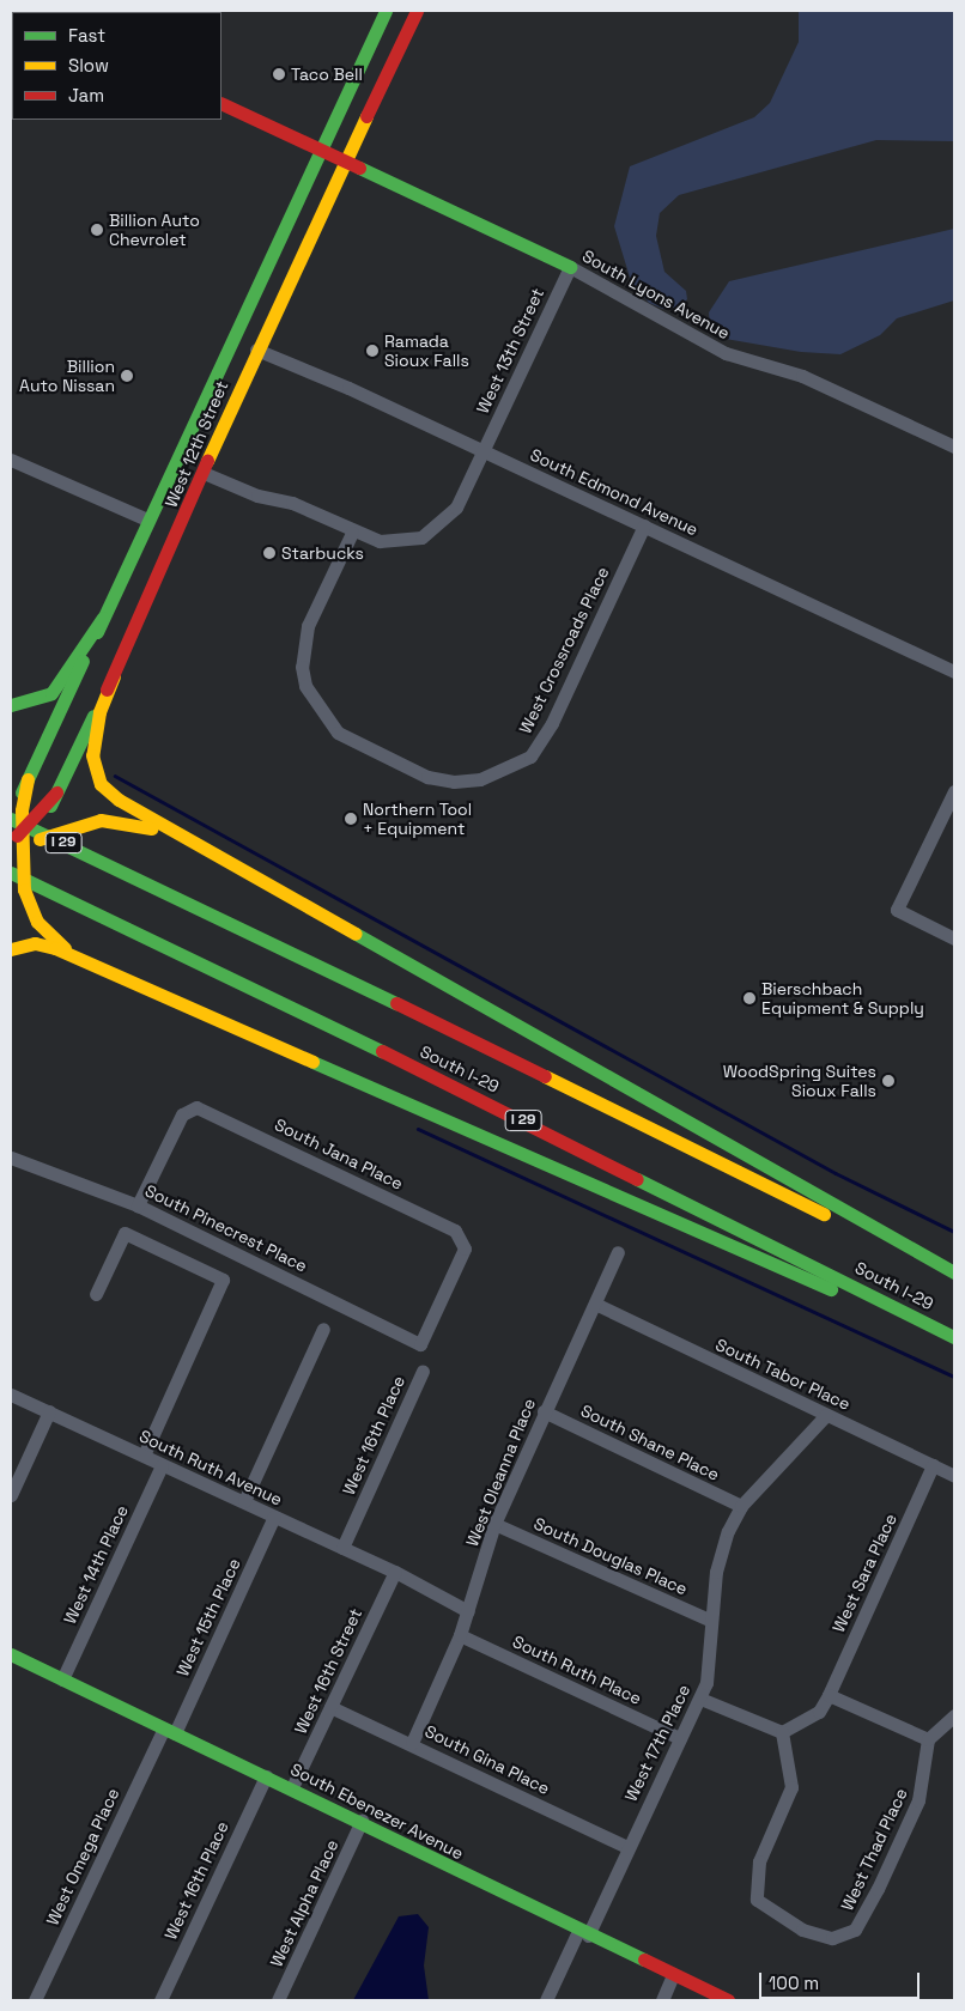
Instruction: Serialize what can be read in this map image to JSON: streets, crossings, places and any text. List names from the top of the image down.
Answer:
{
  "streets": {
    "main road": [
      "South Lyons Avenue",
      "West 12th Street",
      "I 29",
      "South I-29",
      "South Ebenezer Avenue"
    ],
    "street": [
      "West 13th Street",
      "South Edmond Avenue",
      "West Crossroads Place",
      "South Jana Place",
      "South Pinecrest Place",
      "South Tabor Place",
      "West 16th Place",
      "South Shane Place",
      "South Ruth Avenue",
      "West Oleanna Place",
      "South Douglas Place",
      "West 14th Place",
      "West Sara Place",
      "West 15th Place",
      "South Ruth Place",
      "West 16th Street",
      "West 17th Place",
      "South Gina Place",
      "West Thad Place",
      "West Omega Place",
      "West Alpha Place"
    ]
  },
  "crossings": [
    ["South Lyons Avenue", "West 13th Street"],
    ["South Lyons Avenue", "West 12th Street"],
    ["West 13th Street", "West 12th Street"],
    ["West 13th Street", "South Edmond Avenue"],
    ["West 13th Street", "West Crossroads Place"],
    ["West 12th Street", "South Edmond Avenue"],
    ["West 12th Street", "South I-29"],
    ["South Edmond Avenue", "West Crossroads Place"],
    ["South Jana Place", "South Pinecrest Place"],
    ["South Tabor Place", "West Oleanna Place"],
    ["South Tabor Place", "West Sara Place"],
    ["South Tabor Place", "West 17th Place"],
    ["West 16th Place", "South Ruth Avenue"],
    ["West 16th Place", "South Ebenezer Avenue"],
    ["South Shane Place", "West Oleanna Place"],
    ["South Shane Place", "West 17th Place"],
    ["South Ruth Avenue", "West 14th Place"],
    ["South Ruth Avenue", "West 15th Place"],
    ["South Ruth Avenue", "West 16th Street"],
    ["West Oleanna Place", "South Douglas Place"],
    ["West Oleanna Place", "South Ruth Place"],
    ["West Oleanna Place", "South Gina Place"],
    ["South Douglas Place", "West 17th Place"],
    ["West 14th Place", "South Ebenezer Avenue"],
    ["West 15th Place", "South Ebenezer Avenue"],
    ["West 15th Place", "West Omega Place"],
    ["South Ruth Place", "West 17th Place"],
    ["West 16th Street", "South Gina Place"],
    ["West 16th Street", "South Ebenezer Avenue"],
    ["West 17th Place", "South Gina Place"],
    ["West 17th Place", "South Ebenezer Avenue"],
    ["South Ebenezer Avenue", "West Omega Place"],
    ["South Ebenezer Avenue", "West Alpha Place"]
  ],
  "places": [
    "Taco Bell",
    "Billion Auto Chevrolet",
    "Ramada Sioux Falls",
    "Billion Auto Nissan",
    "Starbucks",
    "Northern Tool + Equipment",
    "Bierschbach Equipment & Supply",
    "WoodSpring Suites Sioux Falls"
  ],
  "legend": ["Fast", "Slow", "Jam"],
  "scale_bar": "100 m"
}
